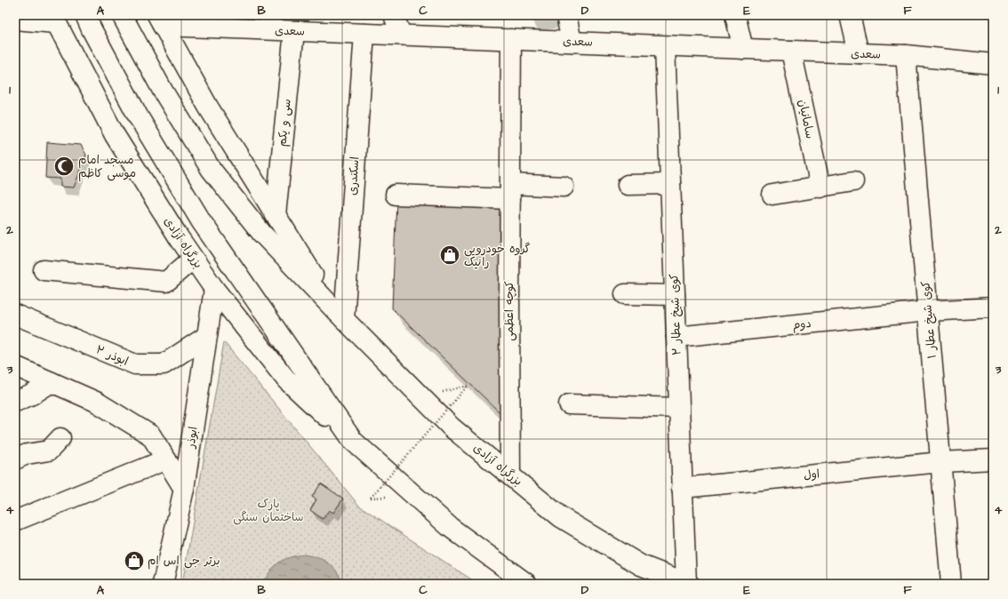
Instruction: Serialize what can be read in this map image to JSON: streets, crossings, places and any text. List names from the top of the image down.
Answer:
{
  "streets": {
    "main road": [
      "سعدی",
      "سامانیان",
      "سی و یکم",
      "اسکندری",
      "بزرگراه آزادی",
      "کوچه اعظمی",
      "کوی شیخ عطار ۲",
      "کوی شیخ عطار ۱",
      "دوم",
      "ابوذر ۲",
      "ابوذر",
      "اول"
    ]
  },
  "crossings": [
    ["سعدی", "سامانیان"],
    ["سعدی", "سی و یکم"],
    ["سعدی", "اسکندری"],
    ["سعدی", "بزرگراه آزادی"],
    ["سعدی", "کوچه اعظمی"],
    ["سعدی", "کوی شیخ عطار ۲"],
    ["سعدی", "کوی شیخ عطار ۱"],
    ["سی و یکم", "بزرگراه آزادی"],
    ["اسکندری", "بزرگراه آزادی"],
    ["بزرگراه آزادی", "کوچه اعظمی"],
    ["بزرگراه آزادی", "کوی شیخ عطار ۲"],
    ["بزرگراه آزادی", "ابوذر"],
    ["کوی شیخ عطار ۲", "دوم"],
    ["کوی شیخ عطار ۲", "اول"],
    ["کوی شیخ عطار ۱", "دوم"],
    ["کوی شیخ عطار ۱", "اول"],
    ["ابوذر ۲", "ابوذر"]
  ],
  "parks": ["پارک ساختمان سنگی"],
  "places": {
    "mosque": ["مسجد امام موسی کاظم"],
    "shop": ["گروه خودرویی رانیک", "برتر جی اس ام"]
  },
  "grid": {
    "columns": [
      "A",
      "B",
      "C",
      "D",
      "E",
      "F"
    ],
    "rows": [
      "1",
      "2",
      "3",
      "4"
    ]
  }
}
